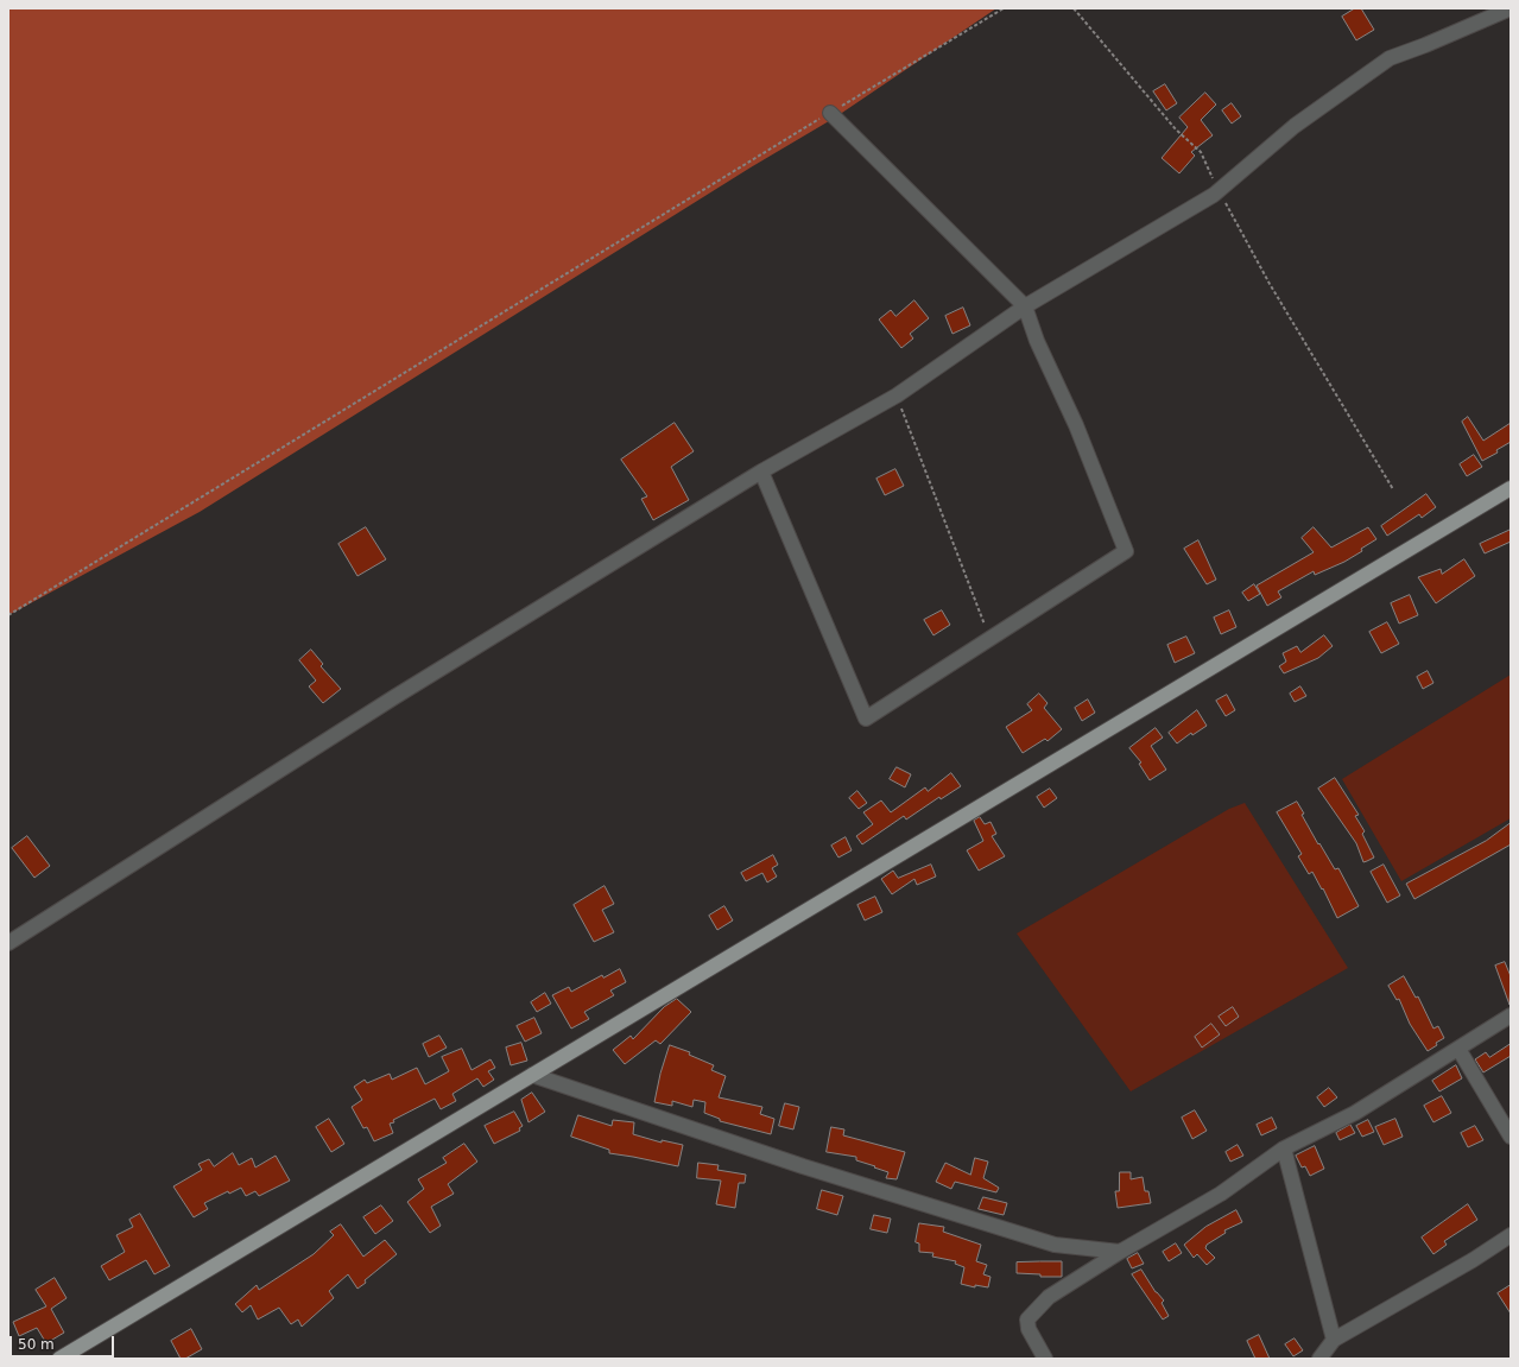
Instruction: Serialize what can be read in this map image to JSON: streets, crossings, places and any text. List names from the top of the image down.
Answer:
{
  "scale_bar": "50 m"
}
